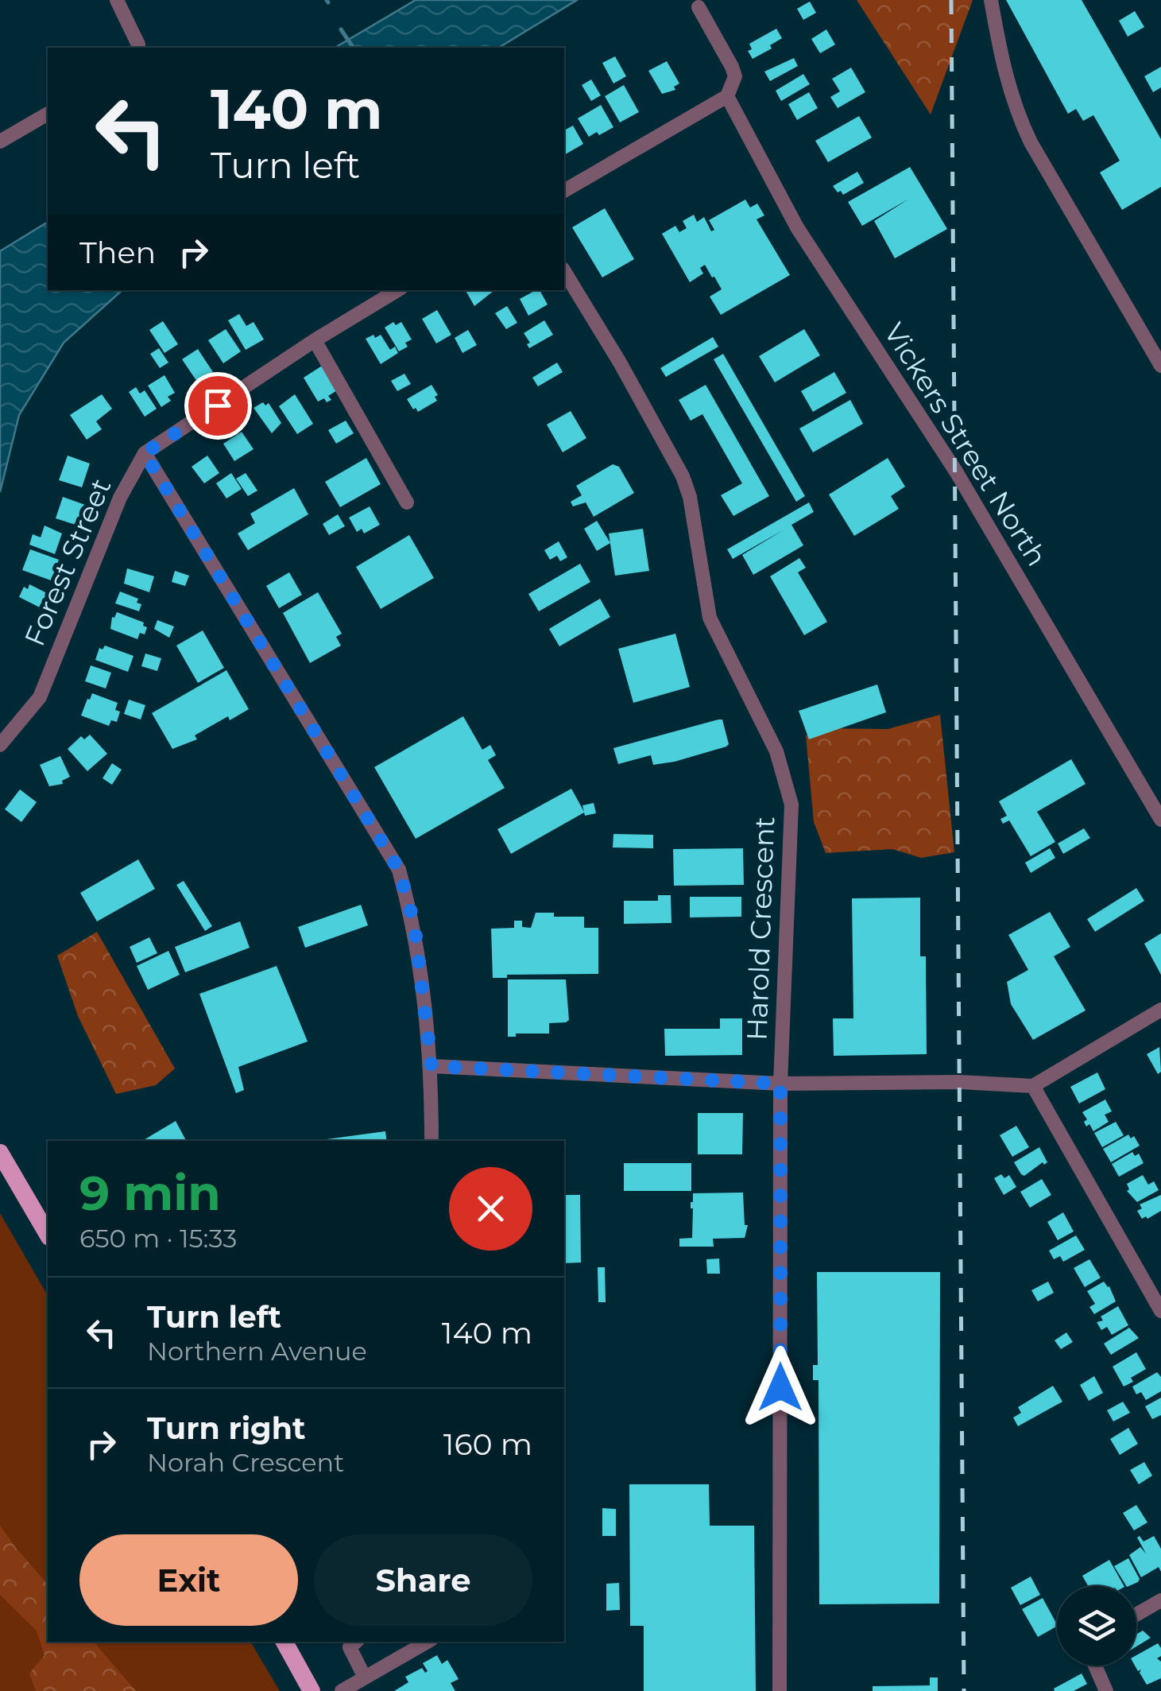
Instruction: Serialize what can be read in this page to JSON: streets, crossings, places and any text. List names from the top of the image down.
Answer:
{
  "streets": {
    "street": ["Vickers Street North", "Forest Street", "Harold Crescent"]
  },
  "page": {
    "turn": ["140 m", "Turn left"],
    "then": "Then",
    "heading": ["9 min", "650 m · 15:33"],
    "list": [
      {
        "name": "Turn left",
        "note": "Northern Avenue",
        "value": "140 m"
      },
      {
        "name": "Turn right",
        "note": "Norah Crescent",
        "value": "160 m"
      }
    ],
    "buttons": ["Exit", "Share"]
  }
}
